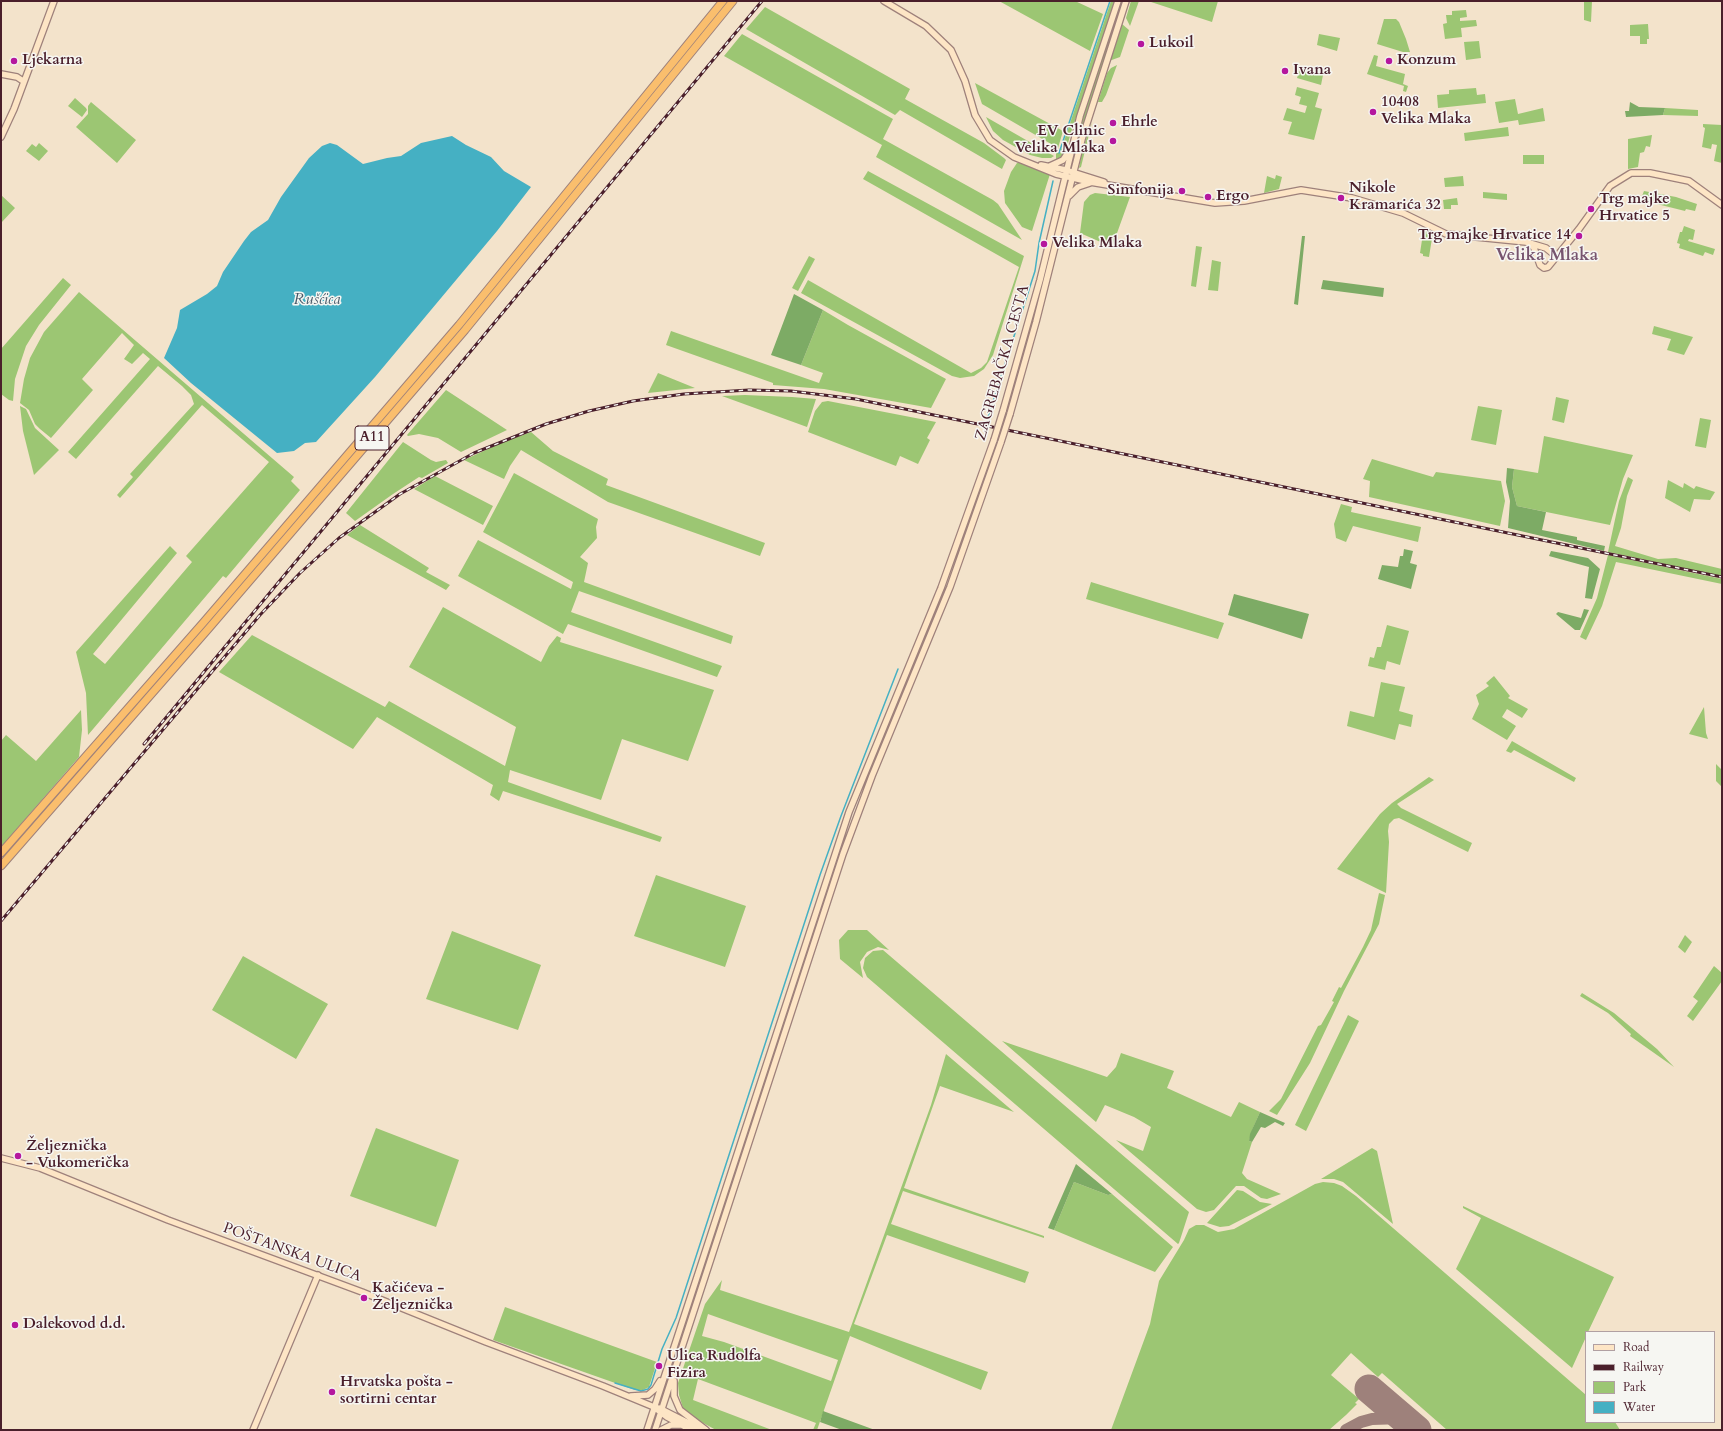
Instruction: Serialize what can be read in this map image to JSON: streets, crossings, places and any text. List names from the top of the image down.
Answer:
{
  "streets": {
    "highway": ["A11"],
    "main road": ["ZAGREBAČKA CESTA", "POŠTANSKA ULICA"]
  },
  "districts": ["Velika Mlaka"],
  "water": ["Rušćica"],
  "places": [
    "Lukoil",
    "Ljekarna",
    "Konzum",
    "Ivana",
    "10408 Velika Mlaka",
    "Ehrle",
    "EV Clinic Velika Mlaka",
    "Simfonija",
    "Ergo",
    "Nikole Kramarića 32",
    "Trg majke Hrvatice 5",
    "Trg majke Hrvatice 14",
    "Velika Mlaka",
    "Željeznička - Vukomerička",
    "Kačićeva - Željeznička",
    "Dalekovod d.d.",
    "Ulica Rudolfa Fizira",
    "Hrvatska pošta - sortirni centar"
  ],
  "legend": [
    "Road",
    "Railway",
    "Park",
    "Water"
  ]
}
